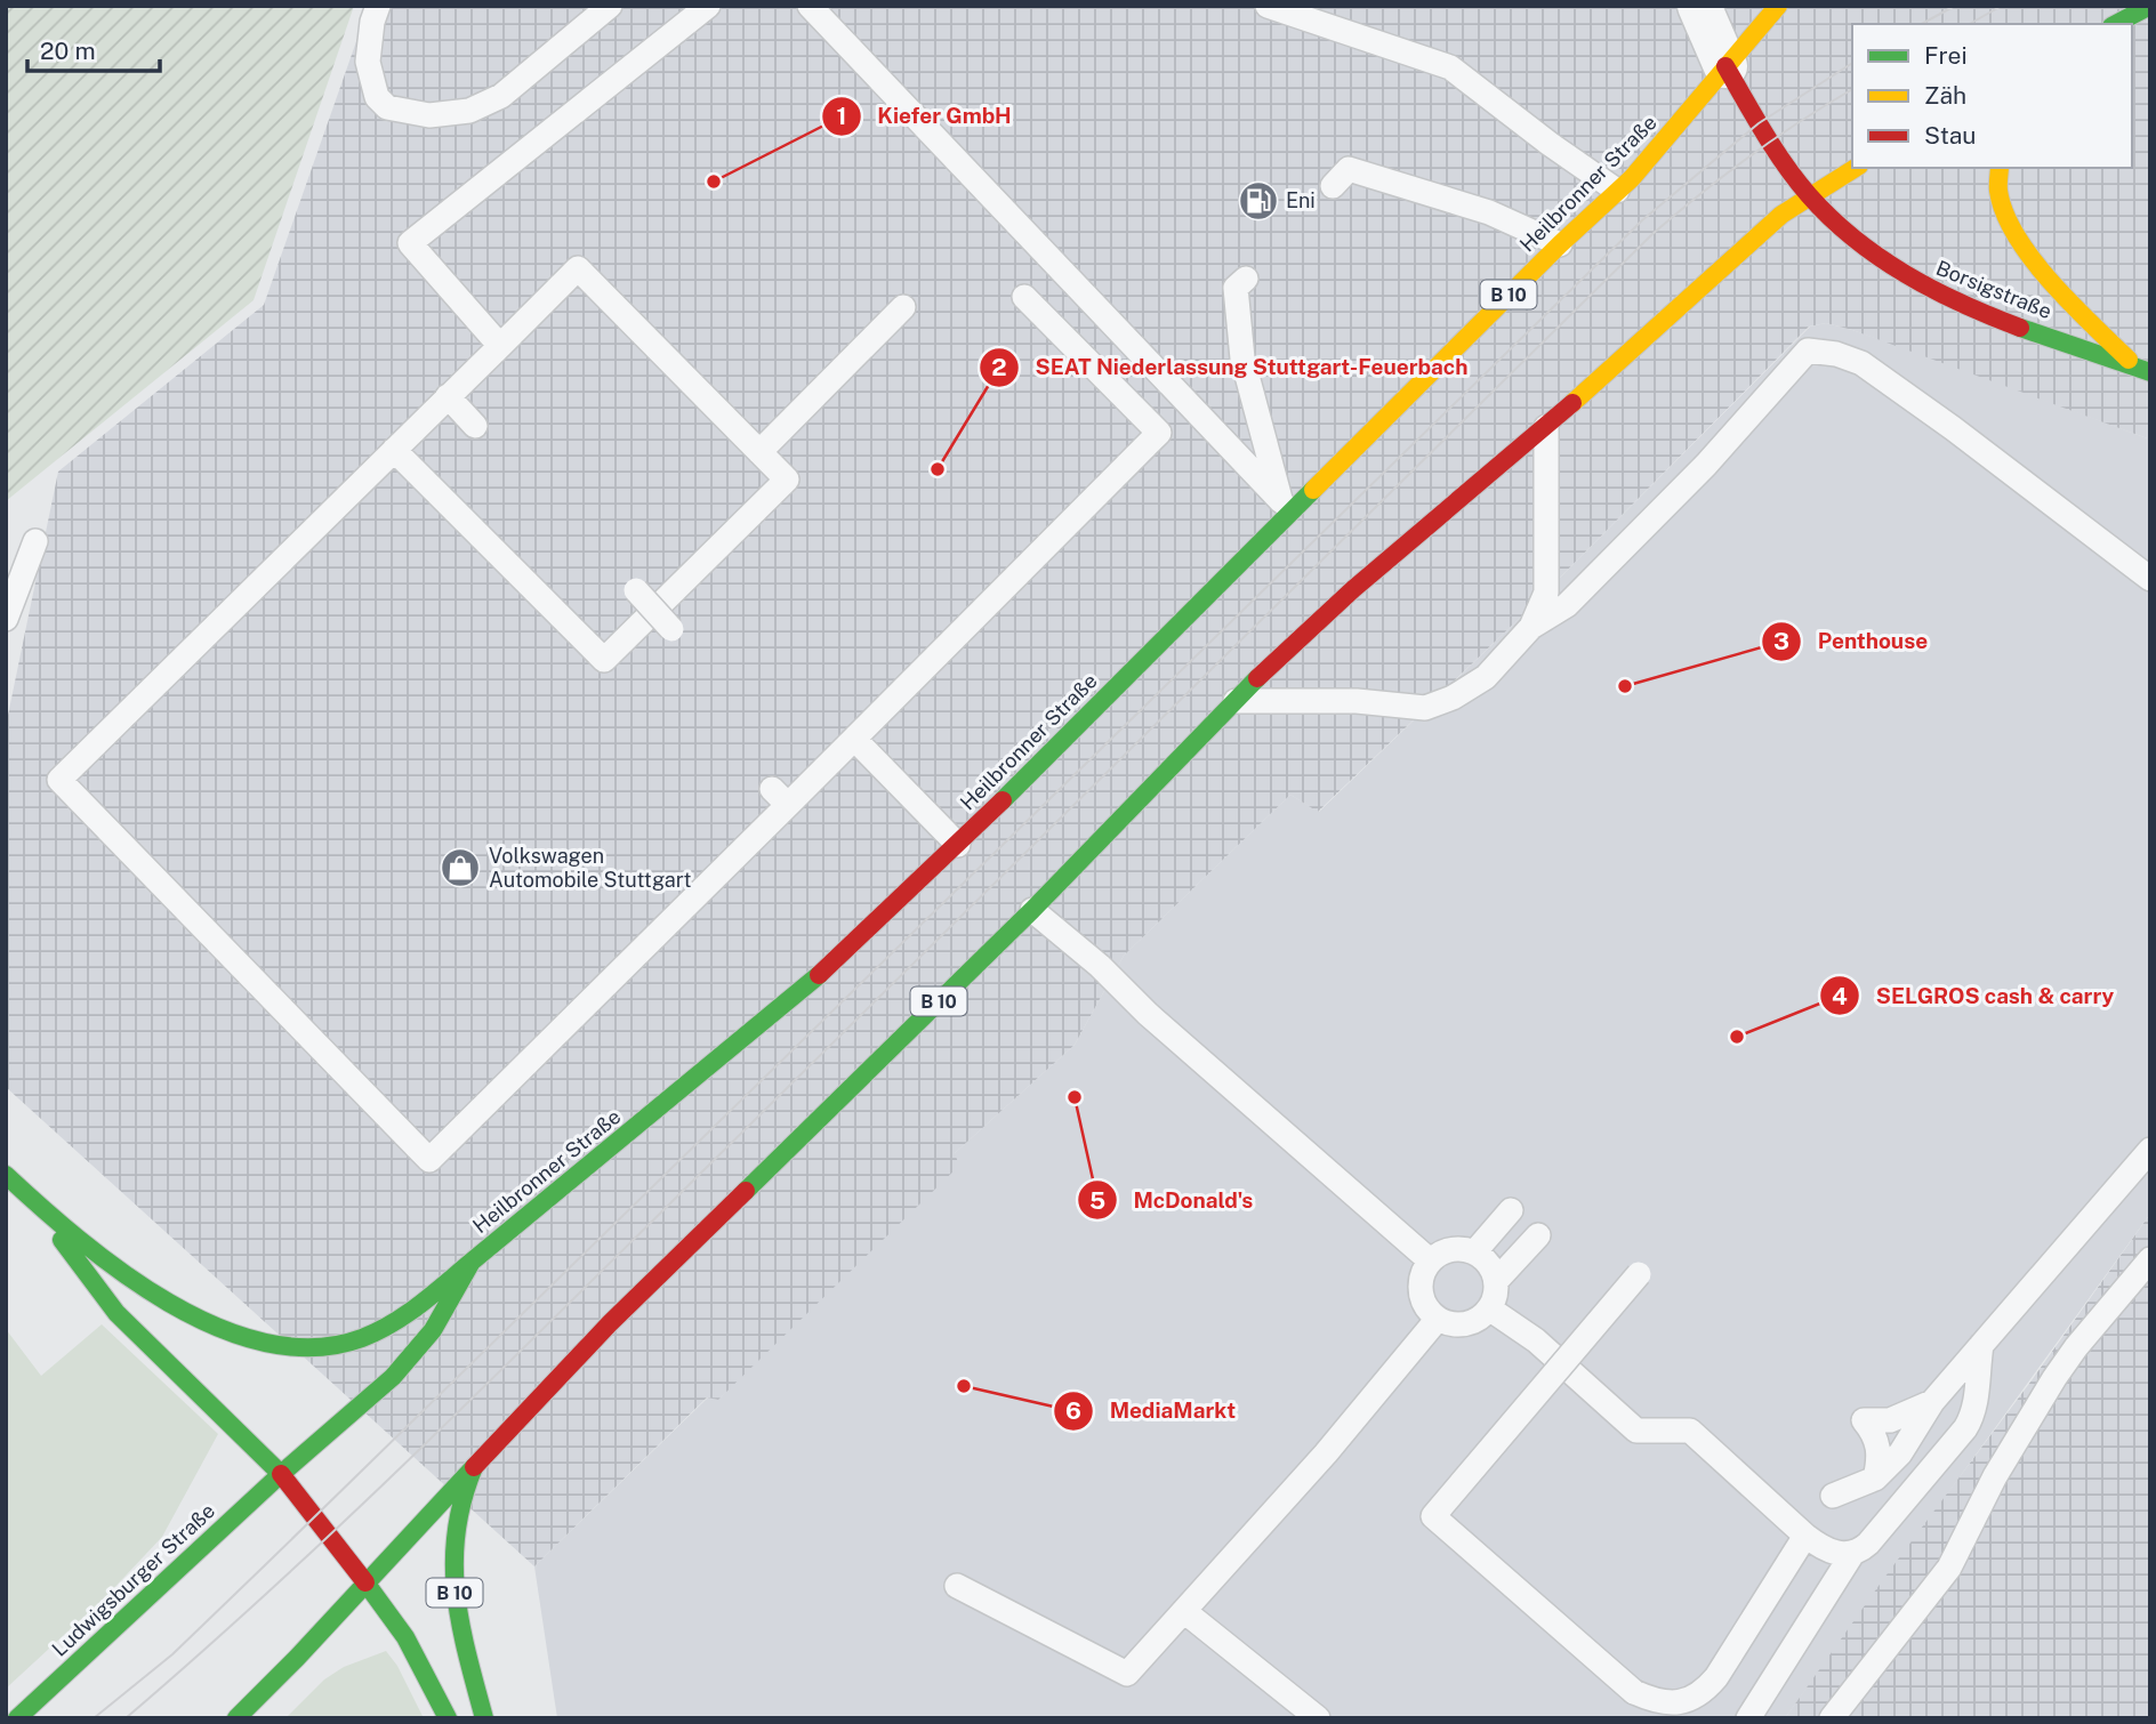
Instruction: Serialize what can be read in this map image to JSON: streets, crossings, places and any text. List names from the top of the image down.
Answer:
{
  "streets": {
    "main road": [
      "Heilbronner Straße",
      "Borsigstraße",
      "B 10",
      "Ludwigsburger Straße"
    ]
  },
  "crossings": [
    ["Heilbronner Straße", "Borsigstraße"],
    ["Heilbronner Straße", "B 10"],
    ["Heilbronner Straße", "Ludwigsburger Straße"],
    ["Borsigstraße", "B 10"],
    ["B 10", "Ludwigsburger Straße"]
  ],
  "places": {
    "other": [
      "Kiefer GmbH",
      "SEAT Niederlassung Stuttgart-Feuerbach",
      "Penthouse",
      "SELGROS cash & carry",
      "McDonald's",
      "MediaMarkt"
    ],
    "fuel station": ["Eni"],
    "shop": ["Volkswagen Automobile Stuttgart"]
  },
  "legend": ["Frei", "Zäh", "Stau"],
  "scale_bar": "20 m"
}
